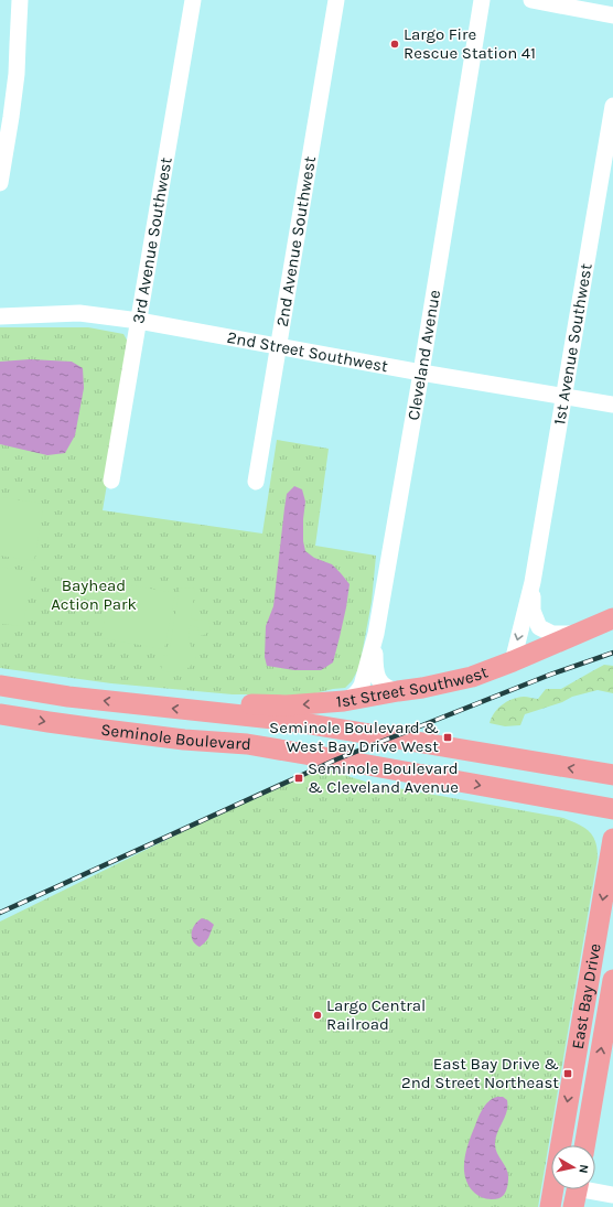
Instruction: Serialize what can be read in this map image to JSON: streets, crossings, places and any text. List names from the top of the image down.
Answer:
{
  "streets": {
    "main road": ["1st Street Southwest", "Seminole Boulevard", "East Bay Drive"],
    "street": [
      "3rd Avenue Southwest",
      "2nd Avenue Southwest",
      "1st Avenue Southwest",
      "2nd Street Southwest",
      "Cleveland Avenue"
    ]
  },
  "crossings": [
    ["3rd Avenue Southwest", "2nd Street Southwest"],
    ["2nd Avenue Southwest", "2nd Street Southwest"],
    ["1st Avenue Southwest", "2nd Street Southwest"],
    ["1st Avenue Southwest", "1st Street Southwest"],
    ["2nd Street Southwest", "Cleveland Avenue"],
    ["Cleveland Avenue", "1st Street Southwest"],
    ["1st Street Southwest", "Seminole Boulevard"]
  ],
  "parks": ["Bayhead Action Park"],
  "places": {
    "other": ["Largo Fire Rescue Station 41", "Largo Central Railroad"],
    "transit": ["Seminole Boulevard & West Bay Drive West", "Seminole Boulevard & Cleveland Avenue", "East Bay Drive & 2nd Street Northeast"]
  },
  "north": "right"
}
